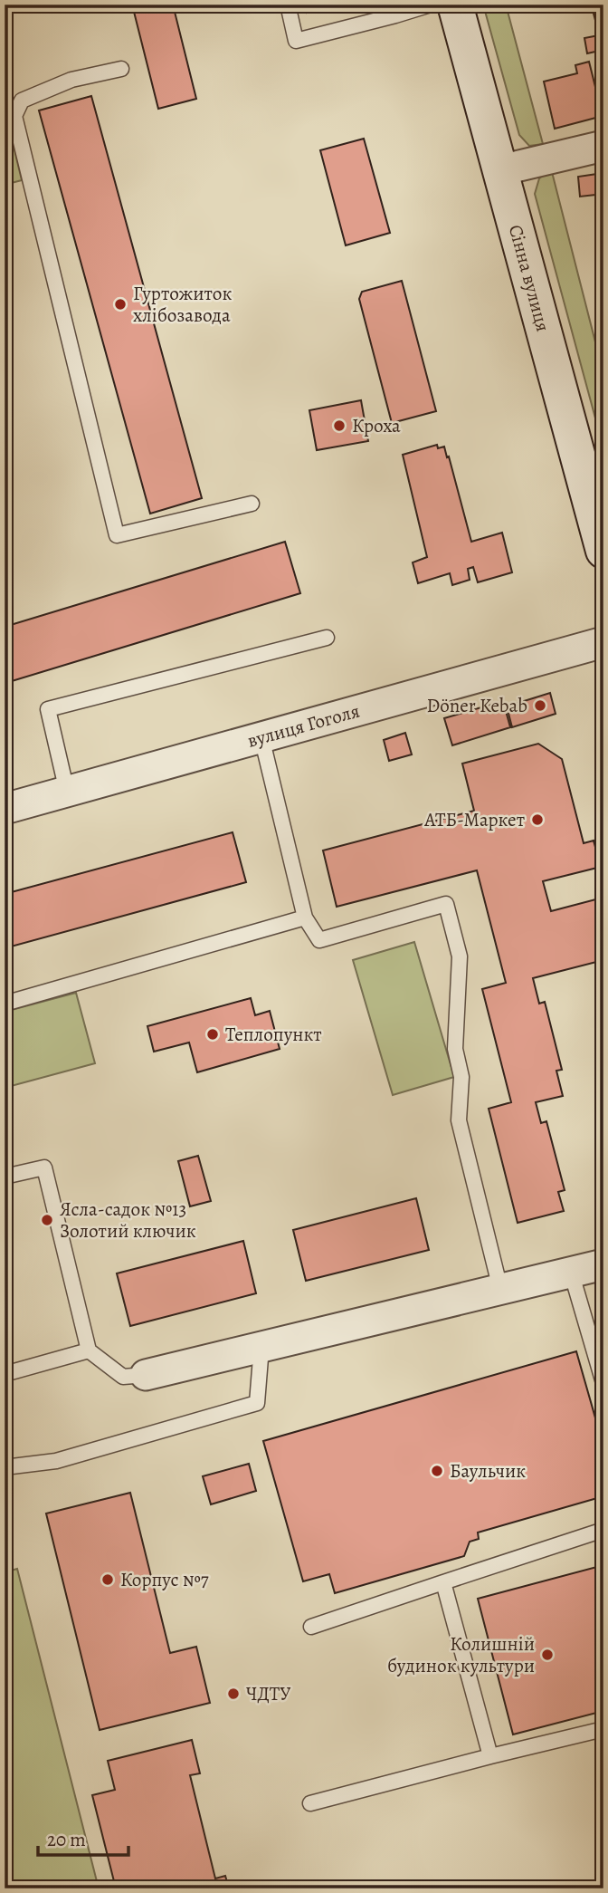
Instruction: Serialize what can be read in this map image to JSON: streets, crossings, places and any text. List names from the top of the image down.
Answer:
{
  "streets": {
    "main road": ["Сінна вулиця"],
    "street": ["вулиця Гоголя"]
  },
  "places": [
    "Гуртожиток хлібозавода",
    "Кроха",
    "Döner Kebab",
    "АТБ-Маркет",
    "Теплопункт",
    "Ясла-садок №13 Золотий ключик",
    "Баульчик",
    "Корпус №7",
    "Колишній будинок культури",
    "ЧДТУ"
  ],
  "scale_bar": "20 m"
}
